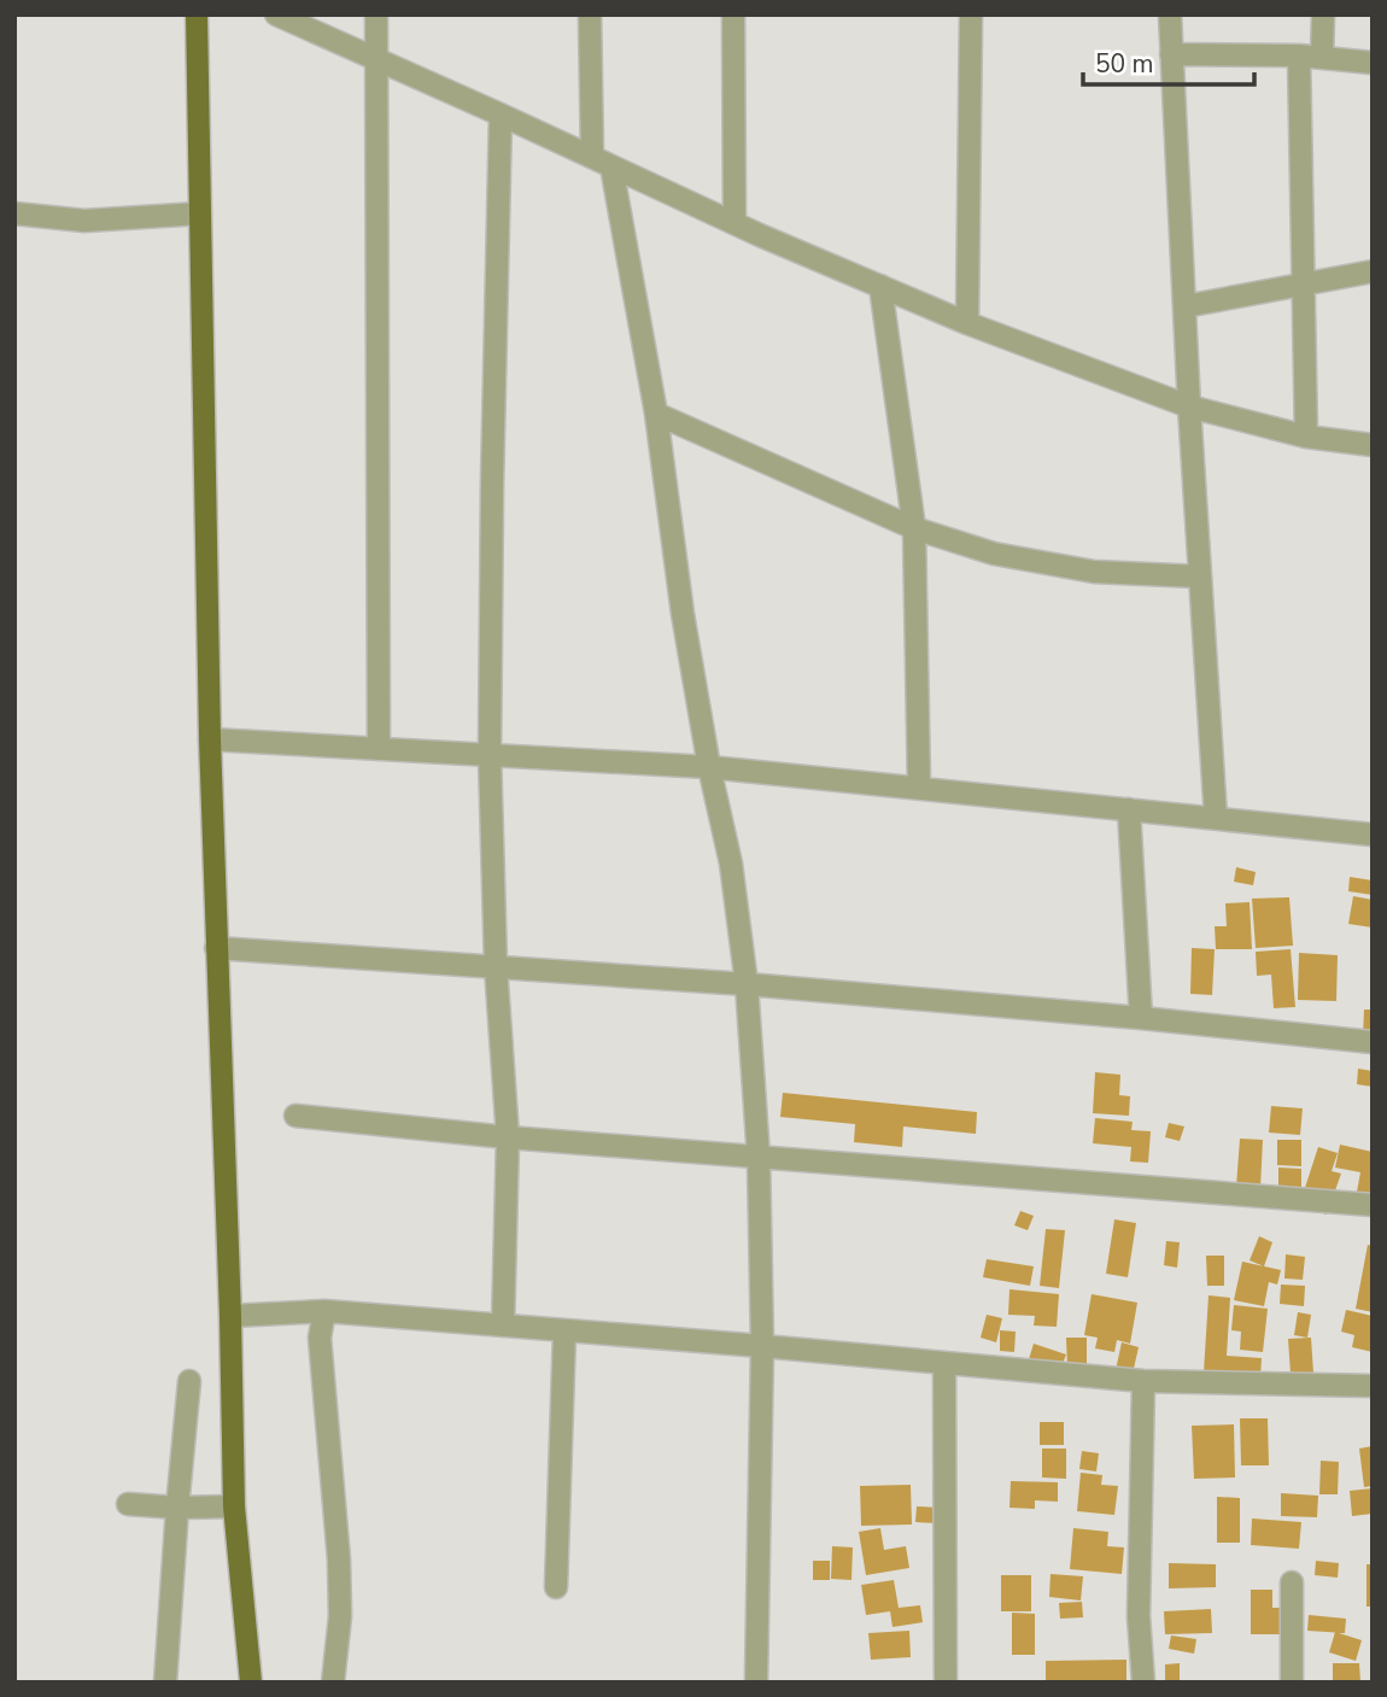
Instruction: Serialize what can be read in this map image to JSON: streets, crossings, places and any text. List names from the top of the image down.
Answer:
{
  "scale_bar": "50 m"
}
